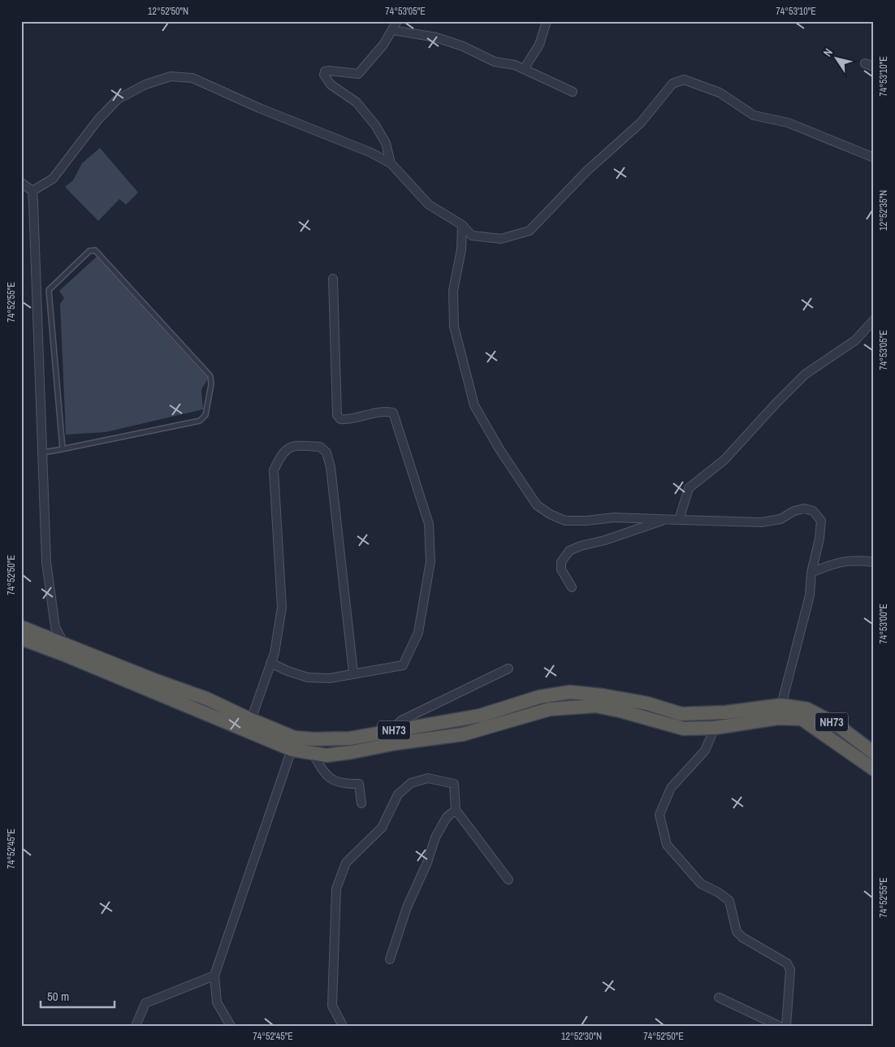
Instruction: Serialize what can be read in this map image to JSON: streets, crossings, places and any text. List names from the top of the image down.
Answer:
{
  "streets": {
    "highway": ["NH73"]
  },
  "scale_bar": "50 m",
  "north": "top left",
  "coordinates": [
    "12°52'50\"N",
    "74°53'05\"E",
    "74°53'10\"E",
    "12°52'35\"N",
    "74°52'55\"E",
    "74°52'50\"E",
    "74°53'00\"E",
    "74°52'45\"E",
    "12°52'30\"N"
  ]
}
